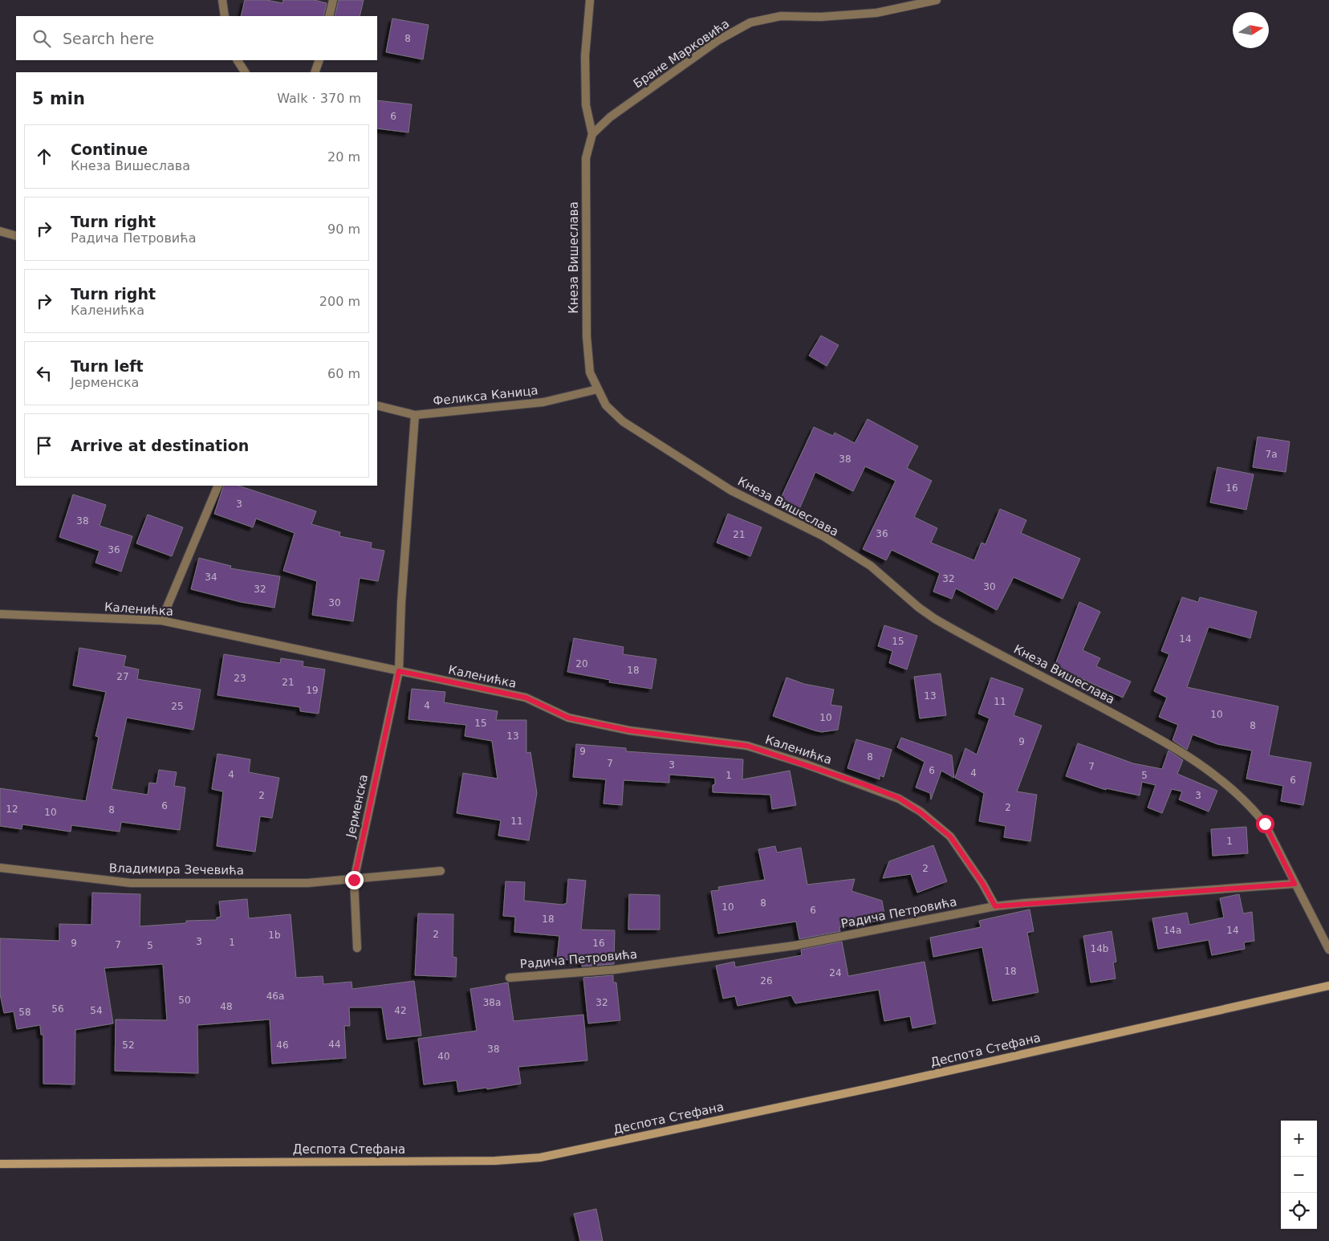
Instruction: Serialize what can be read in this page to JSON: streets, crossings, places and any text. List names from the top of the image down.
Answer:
{
  "streets": {
    "main road": ["Деспота Стефана"],
    "street": [
      "Бране Марковића",
      "Кнеза Вишеслава",
      "Феликса Каница",
      "Каленићка",
      "Јерменска",
      "Владимира Зечевића",
      "Радича Петровића"
    ]
  },
  "crossings": [
    ["Бране Марковића", "Кнеза Вишеслава"],
    ["Кнеза Вишеслава", "Феликса Каница"],
    ["Кнеза Вишеслава", "Радича Петровића"],
    ["Феликса Каница", "Јерменска"],
    ["Каленићка", "Јерменска"],
    ["Каленићка", "Радича Петровића"],
    ["Јерменска", "Владимира Зечевића"]
  ],
  "house_numbers": [
    "8",
    "6",
    "7a",
    "38",
    "16",
    "3",
    "38",
    "36",
    "21",
    "36",
    "34",
    "32",
    "30",
    "32",
    "30",
    "14",
    "15",
    "20",
    "18",
    "27",
    "23",
    "21",
    "19",
    "13",
    "11",
    "4",
    "25",
    "10",
    "10",
    "15",
    "8",
    "13",
    "9",
    "9",
    "8",
    "7",
    "3",
    "7",
    "6",
    "4",
    "4",
    "1",
    "5",
    "6",
    "2",
    "3",
    "6",
    "2",
    "12",
    "8",
    "10",
    "11",
    "1",
    "2",
    "8",
    "10",
    "6",
    "18",
    "14a",
    "14",
    "2",
    "1b",
    "3",
    "1",
    "9",
    "16",
    "7",
    "5",
    "14b",
    "18",
    "24",
    "26",
    "46a",
    "50",
    "38a",
    "32",
    "48",
    "56",
    "54",
    "42",
    "58",
    "44",
    "52",
    "46",
    "38",
    "40"
  ],
  "north": "right",
  "page": {
    "search": "Search here",
    "heading": ["5 min", "Walk · 370 m"],
    "list": [
      ["Continue", "Кнеза Вишеслава", "20 m"],
      ["Turn right", "Радича Петровића", "90 m"],
      ["Turn right", "Каленићка", "200 m"],
      ["Turn left", "Јерменска", "60 m"],
      "Arrive at destination"
    ],
    "map_buttons": ["+", "−"]
  }
}
